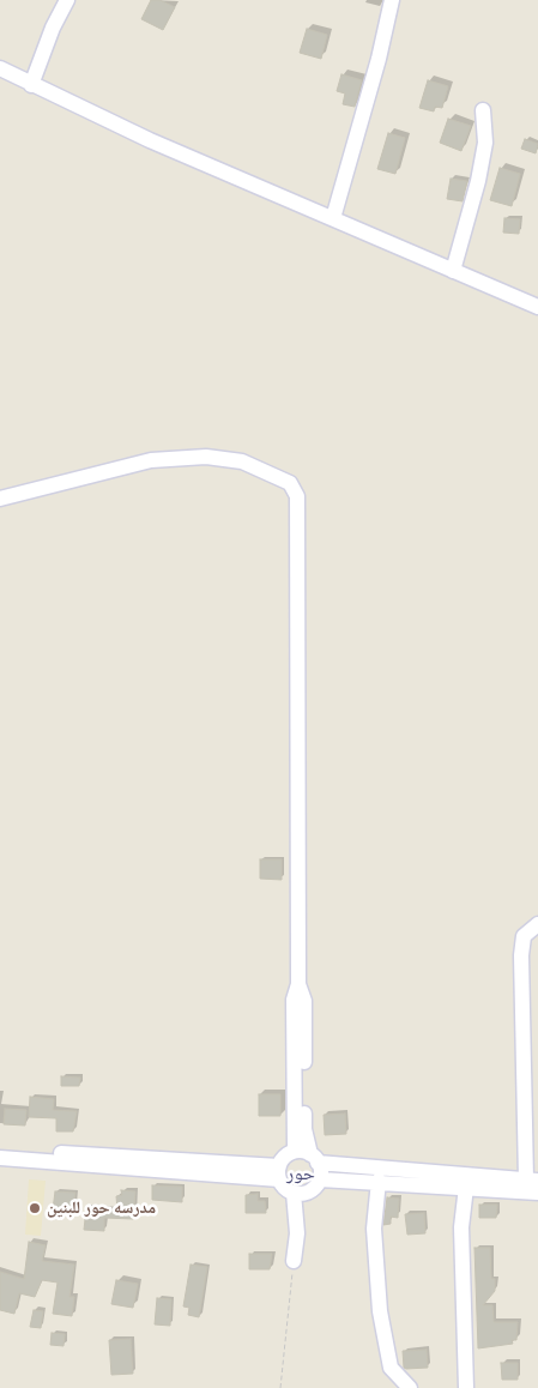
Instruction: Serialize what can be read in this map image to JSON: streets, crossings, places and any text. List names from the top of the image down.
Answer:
{
  "districts": ["حور"],
  "places": ["مدرسه حور للبنين"]
}
